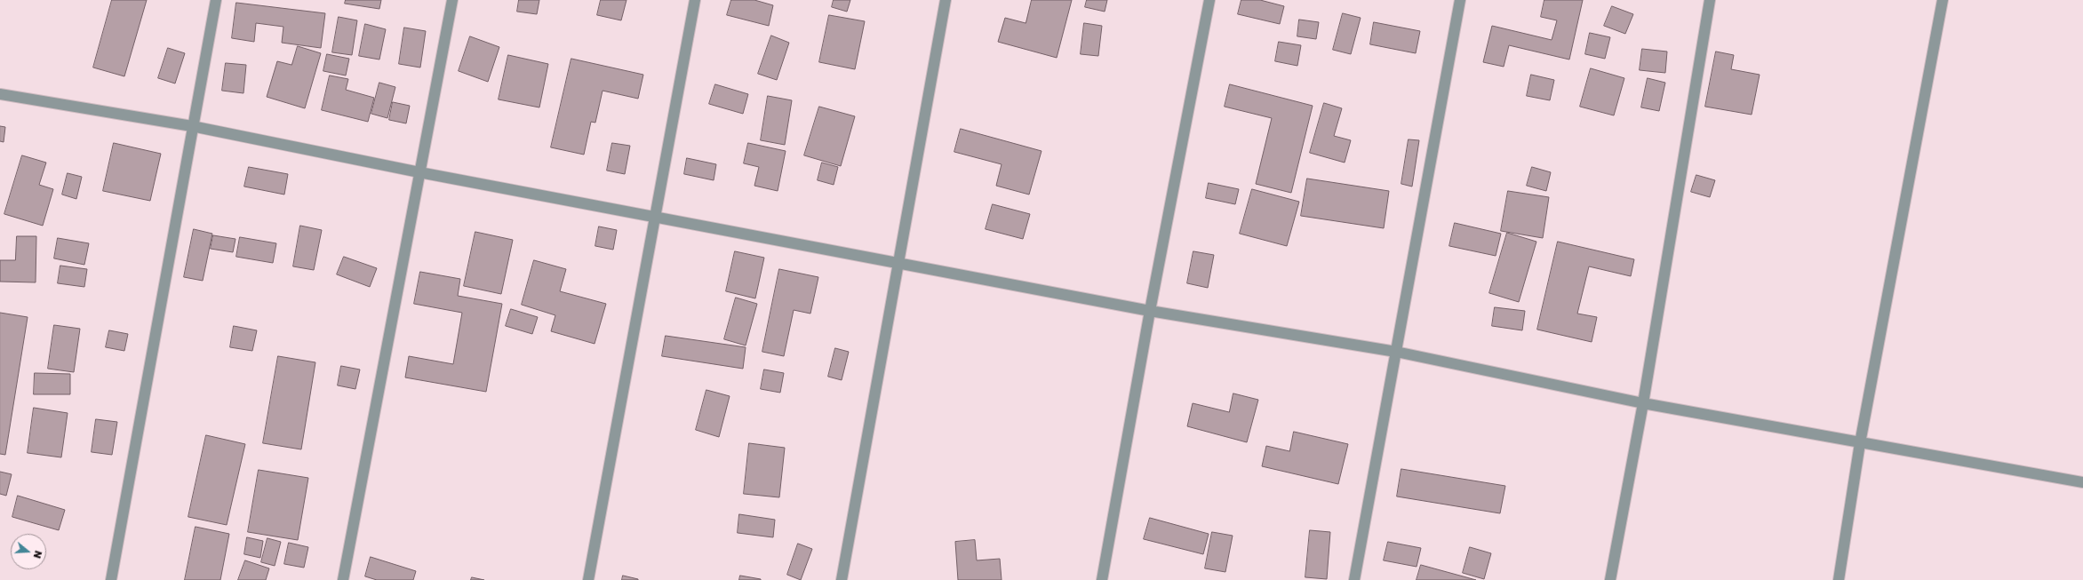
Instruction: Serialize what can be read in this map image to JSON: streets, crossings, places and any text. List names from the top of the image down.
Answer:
{
  "north": "right"
}
